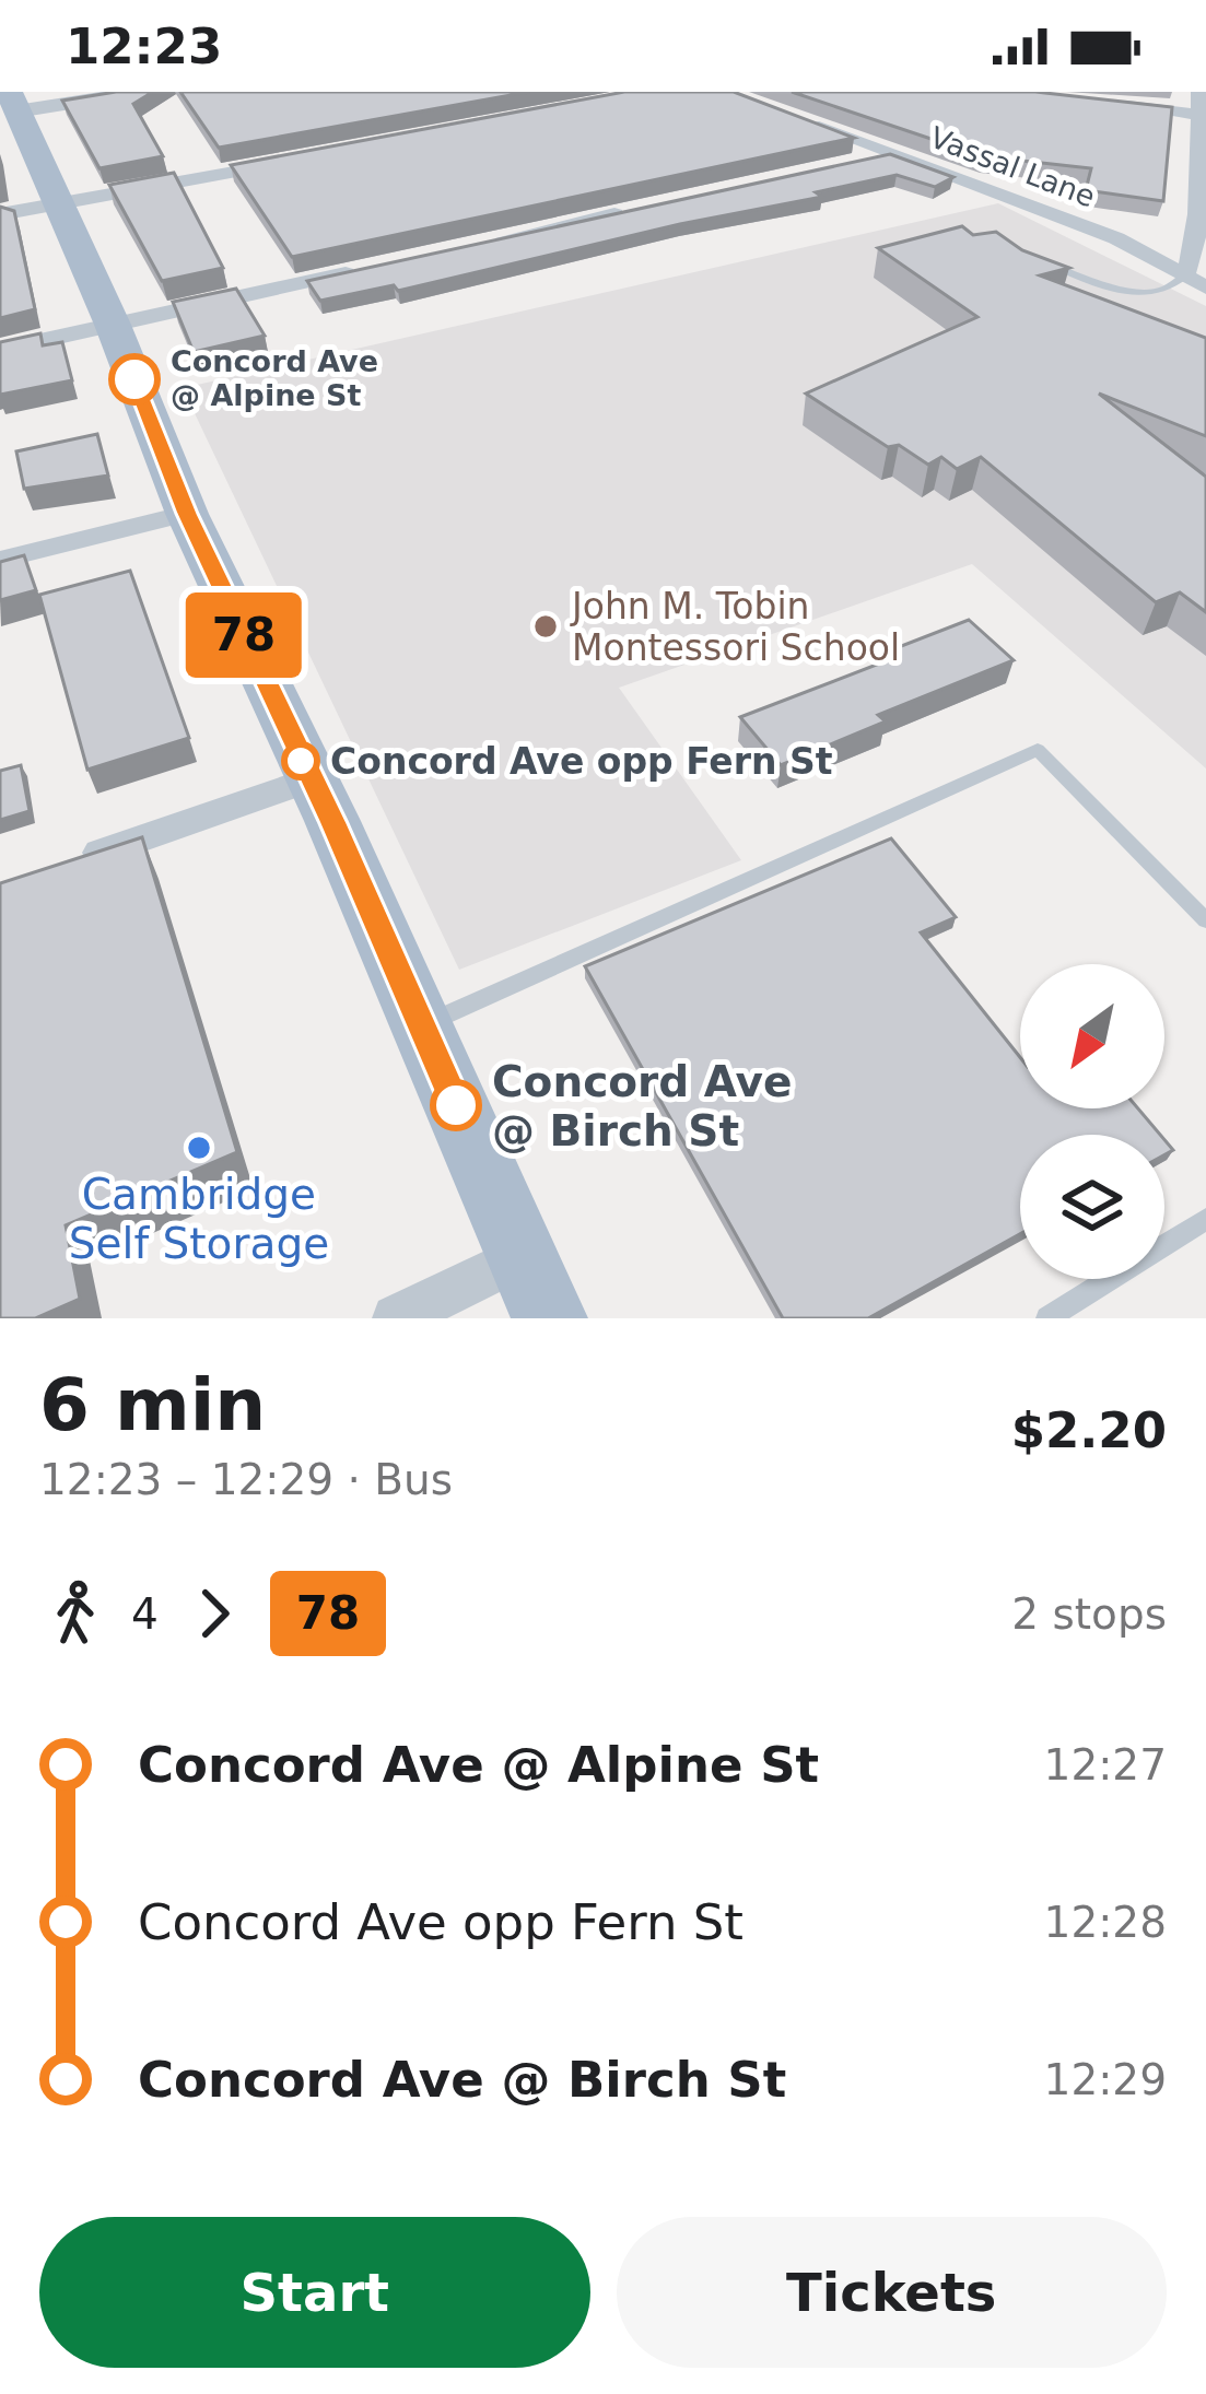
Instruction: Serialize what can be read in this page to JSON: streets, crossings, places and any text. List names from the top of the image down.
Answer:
{
  "streets": {
    "street": ["Vassal Lane"]
  },
  "places": [
    "Concord Ave @ Alpine St",
    "John M. Tobin Montessori School",
    "Concord Ave opp Fern St",
    "Concord Ave @ Birch St",
    "Cambridge Self Storage"
  ],
  "lines": ["bus line 78"],
  "north": "bottom left",
  "page": {
    "status": "12:23",
    "on_map": "78",
    "heading": ["6 min", "12:23 – 12:29 · Bus", "$2.20"],
    "legs": ["4", "78", "2 stops"],
    "list": [
      {
        "name": "Concord Ave @ Alpine St",
        "value": "12:27"
      },
      {
        "name": "Concord Ave opp Fern St",
        "value": "12:28"
      },
      {
        "name": "Concord Ave @ Birch St",
        "value": "12:29"
      }
    ],
    "buttons": ["Start", "Tickets"]
  }
}
